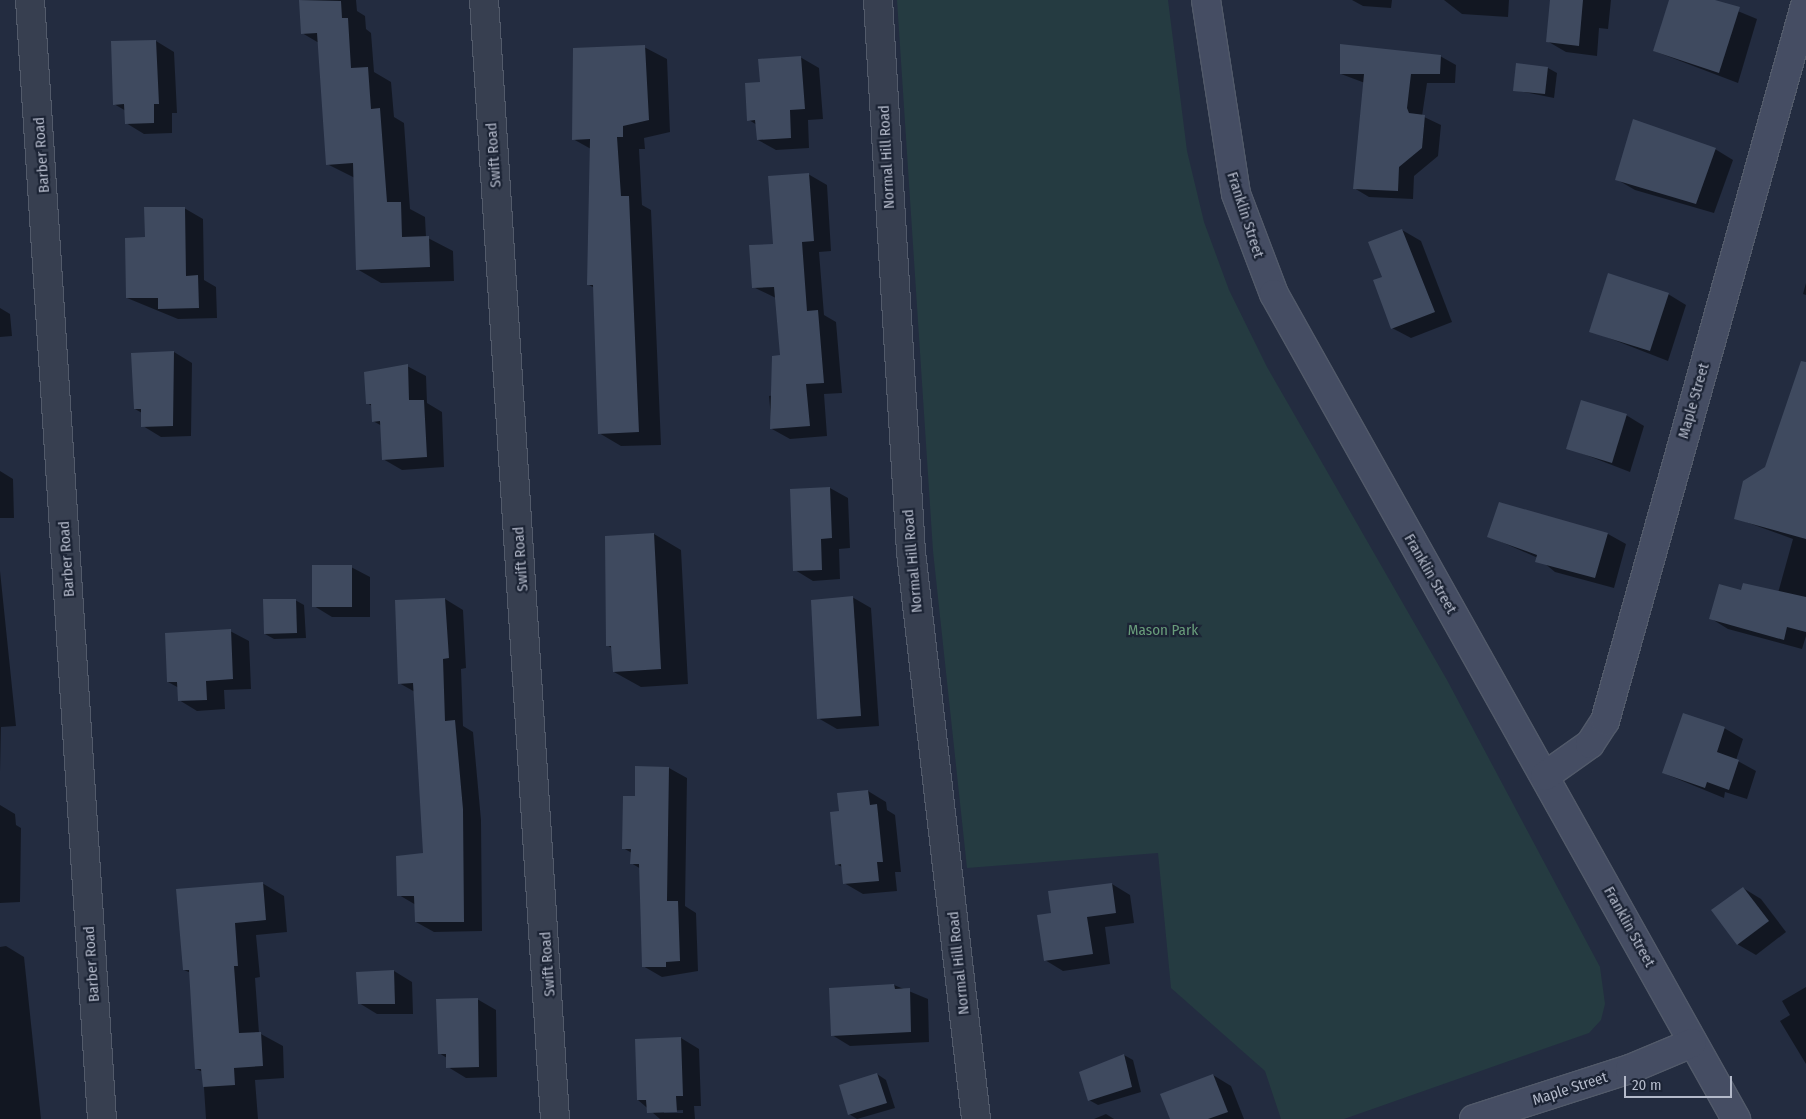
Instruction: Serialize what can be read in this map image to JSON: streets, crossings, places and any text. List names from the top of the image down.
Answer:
{
  "streets": {
    "street": [
      "Barber Road",
      "Swift Road",
      "Normal Hill Road",
      "Franklin Street",
      "Maple Street"
    ]
  },
  "crossings": [
    ["Franklin Street", "Maple Street"]
  ],
  "parks": ["Mason Park"],
  "scale_bar": "20 m"
}
